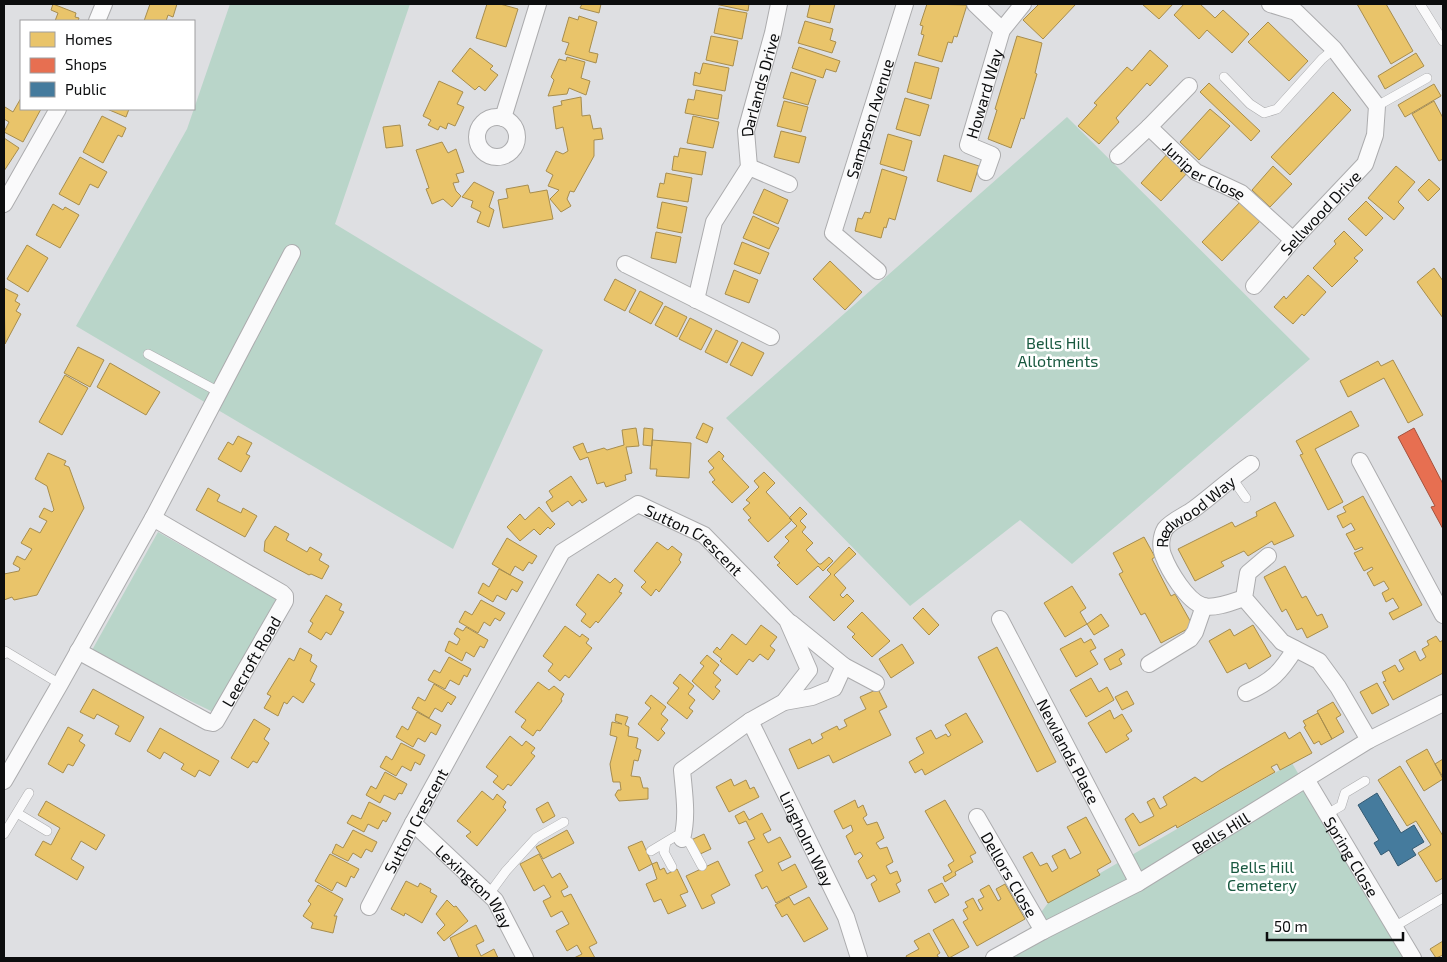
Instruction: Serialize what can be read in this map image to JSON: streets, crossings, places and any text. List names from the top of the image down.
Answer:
{
  "streets": {
    "street": [
      "Darlands Drive",
      "Howard Way",
      "Sampson Avenue",
      "Juniper Close",
      "Sellwood Drive",
      "Redwood Way",
      "Sutton Crescent",
      "Leecroft Road",
      "Newlands Place",
      "Bells Hill",
      "Lingholm Way",
      "Spring Close",
      "Dellors Close",
      "Lexington Way"
    ]
  },
  "crossings": [
    ["Juniper Close", "Sellwood Drive"],
    ["Sutton Crescent", "Lingholm Way"],
    ["Sutton Crescent", "Lexington Way"],
    ["Newlands Place", "Bells Hill"],
    ["Bells Hill", "Spring Close"],
    ["Bells Hill", "Dellors Close"]
  ],
  "parks": ["Bells Hill Allotments", "Bells Hill Cemetery"],
  "legend": ["Homes", "Shops", "Public"],
  "scale_bar": "50 m"
}
